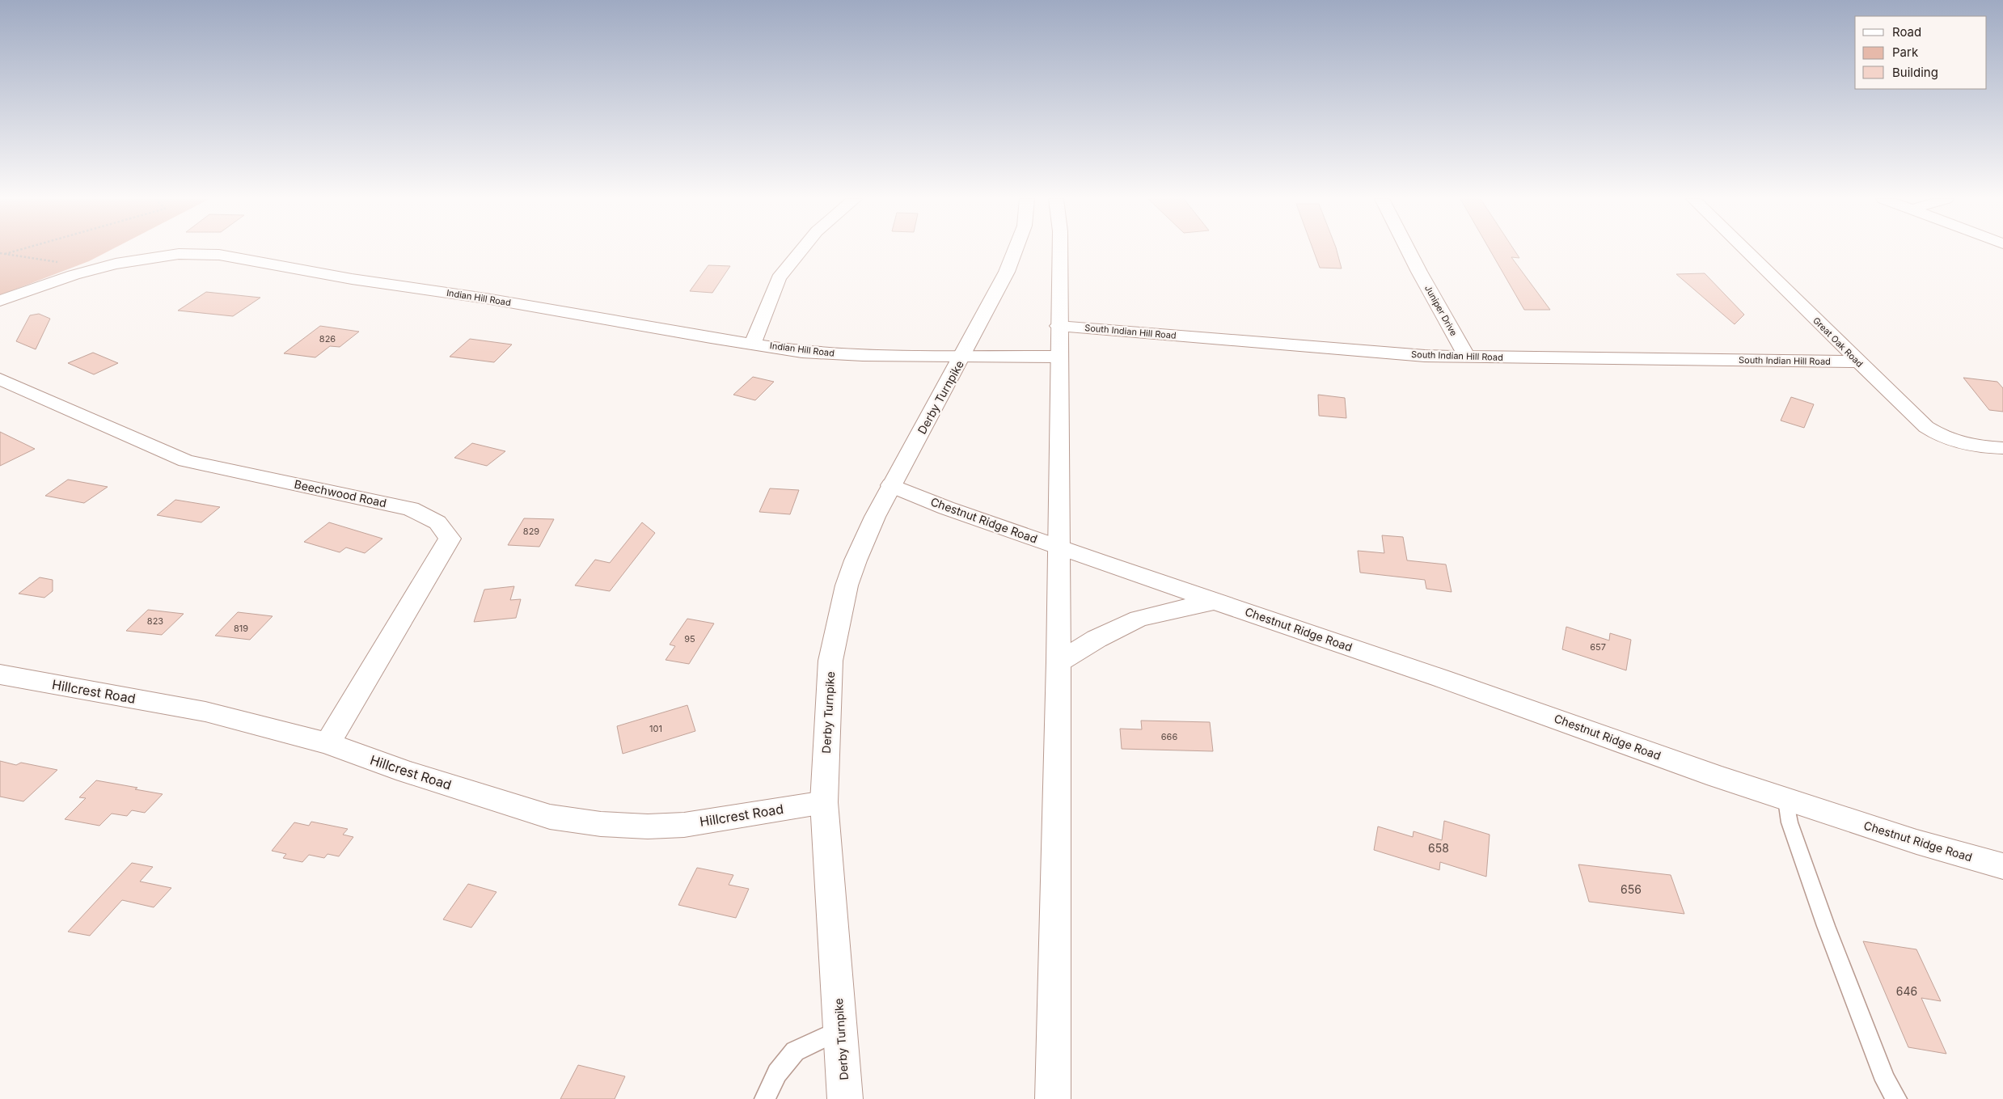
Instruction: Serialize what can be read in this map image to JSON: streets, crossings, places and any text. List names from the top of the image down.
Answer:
{
  "streets": {
    "main road": [
      "Indian Hill Road",
      "Juniper Drive",
      "South Indian Hill Road",
      "Great Oak Road",
      "Derby Turnpike",
      "Beechwood Road",
      "Chestnut Ridge Road",
      "Hillcrest Road"
    ]
  },
  "crossings": [
    ["Indian Hill Road", "Derby Turnpike"],
    ["Juniper Drive", "South Indian Hill Road"],
    ["South Indian Hill Road", "Great Oak Road"],
    ["Derby Turnpike", "Chestnut Ridge Road"],
    ["Derby Turnpike", "Hillcrest Road"],
    ["Beechwood Road", "Hillcrest Road"]
  ],
  "house_numbers": [
    "826",
    "829",
    "823",
    "819",
    "95",
    "657",
    "101",
    "666",
    "658",
    "656",
    "646"
  ],
  "legend": ["Road", "Park", "Building"]
}
